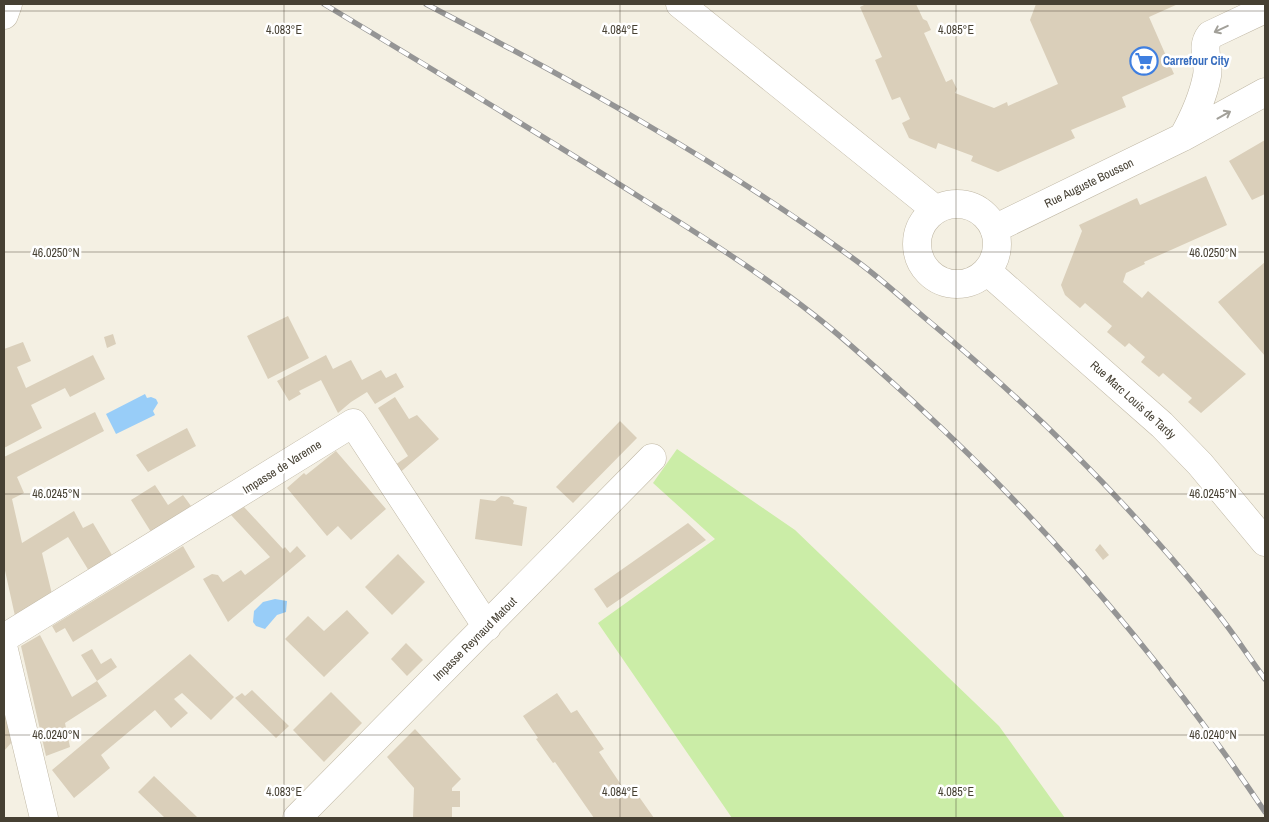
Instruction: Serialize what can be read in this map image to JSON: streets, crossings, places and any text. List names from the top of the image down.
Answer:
{
  "streets": {
    "street": [
      "Rue Auguste Bousson",
      "Rue Marc Louis de Tardy",
      "Impasse de Varenne",
      "Impasse Reynaud Matout"
    ]
  },
  "crossings": [
    ["Rue Auguste Bousson", "Rue Marc Louis de Tardy"],
    ["Impasse de Varenne", "Impasse Reynaud Matout"]
  ],
  "places": {
    "supermarket": ["Carrefour City"]
  },
  "coordinates": [
    "4.083°E",
    "4.084°E",
    "4.085°E",
    "46.0250°N",
    "46.0245°N",
    "46.0240°N"
  ]
}
